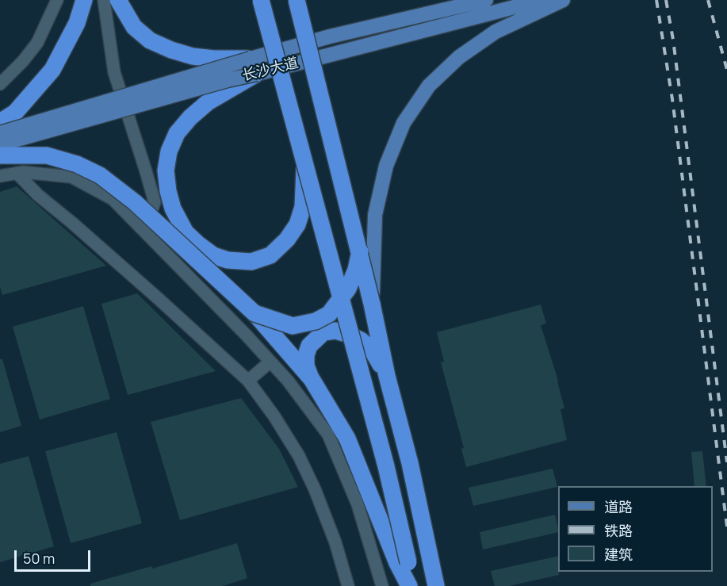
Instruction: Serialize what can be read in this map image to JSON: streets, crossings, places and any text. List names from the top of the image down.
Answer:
{
  "streets": {
    "main road": ["长沙大道"]
  },
  "legend": ["道路", "铁路", "建筑"],
  "scale_bar": "50 m"
}
